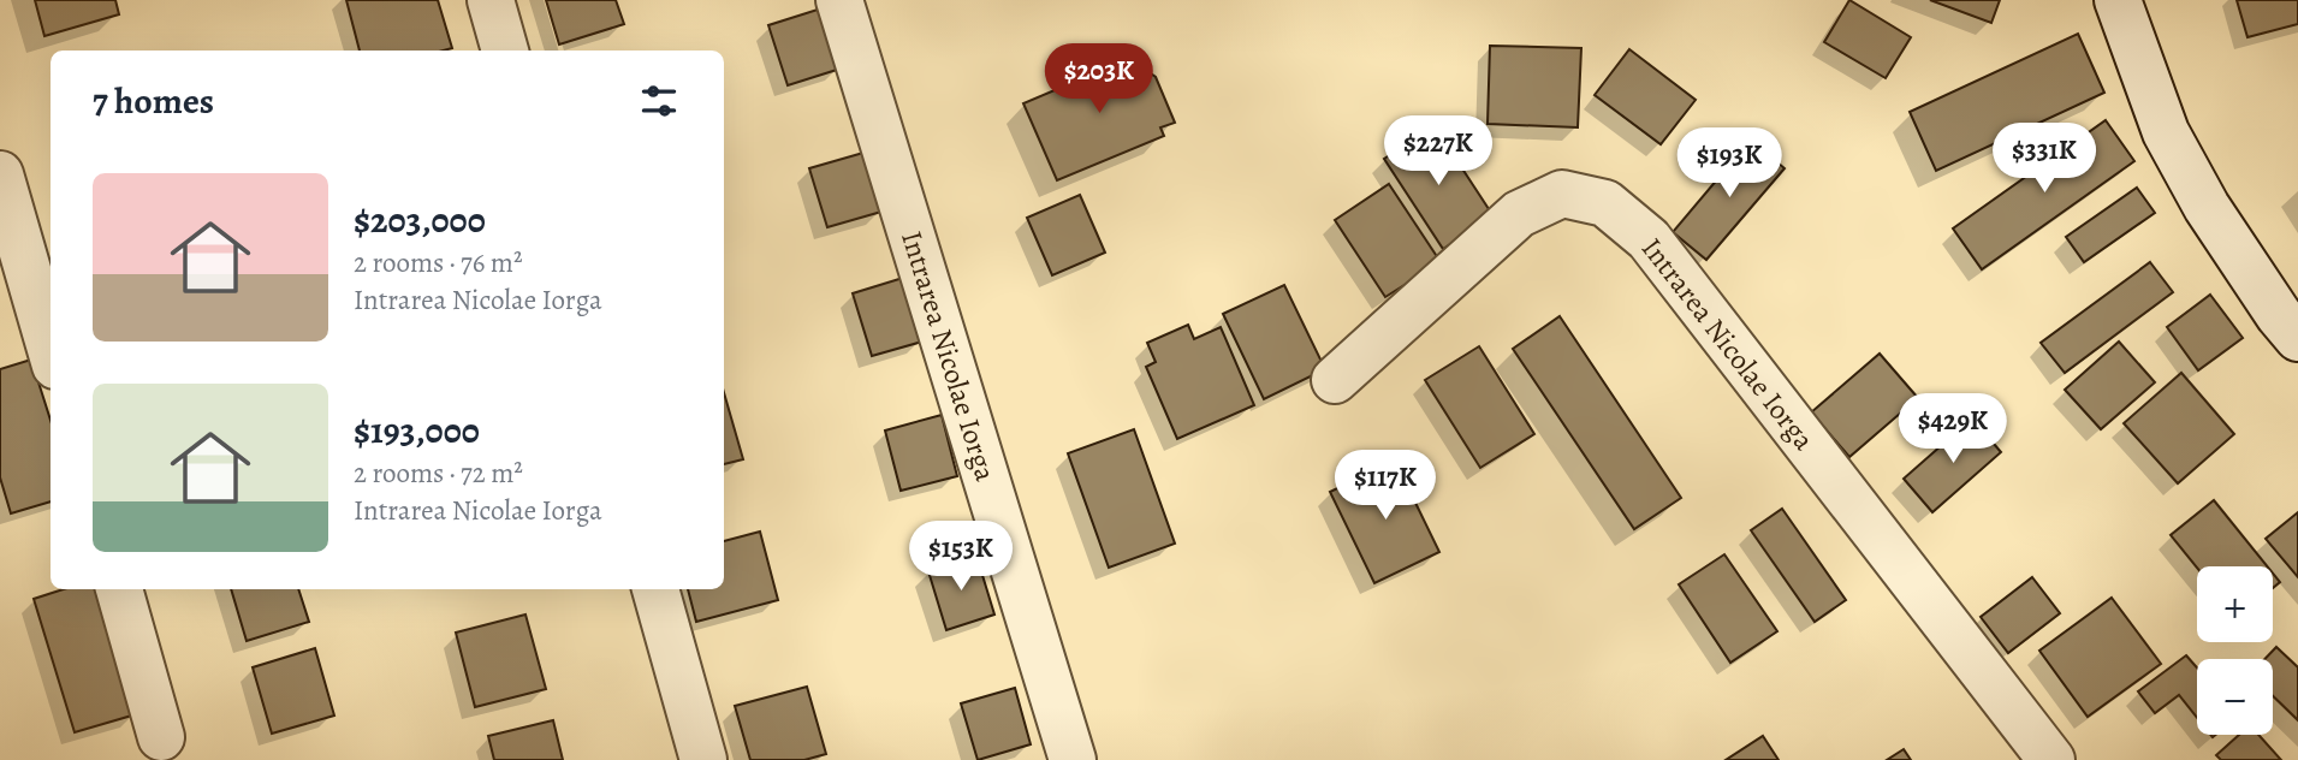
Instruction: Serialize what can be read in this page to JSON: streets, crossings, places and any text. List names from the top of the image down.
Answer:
{
  "streets": {
    "street": ["Intrarea Nicolae Iorga"]
  },
  "page": {
    "price": [
      "$203K",
      "$227K",
      "$331K",
      "$193K",
      "$429K",
      "$117K",
      "$153K"
    ],
    "heading": "7 homes",
    "list": [
      {
        "name": "$203,000",
        "note": "2 rooms · 76 m² · Intrarea Nicolae Iorga"
      },
      {
        "name": "$193,000",
        "note": "2 rooms · 72 m² · Intrarea Nicolae Iorga"
      }
    ],
    "map_buttons": ["+", "−"]
  }
}
